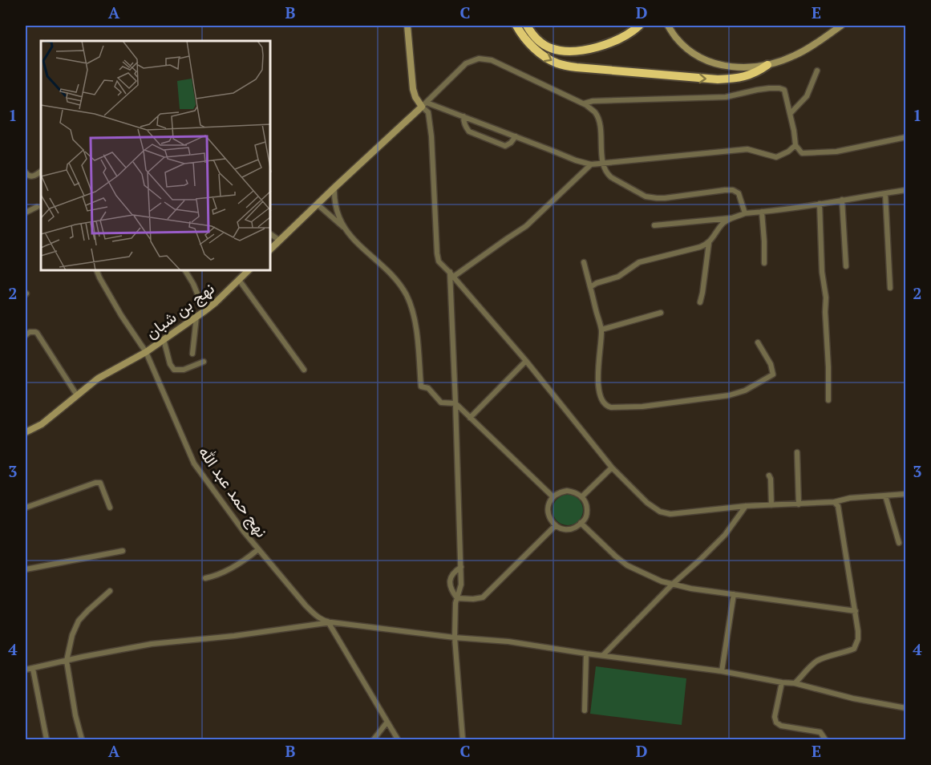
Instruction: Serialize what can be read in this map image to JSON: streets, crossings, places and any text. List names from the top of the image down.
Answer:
{
  "streets": {
    "street": ["نهج بن شبان", "نهج حمد عبد الله"]
  },
  "crossings": [
    ["نهج بن شبان", "نهج حمد عبد الله"]
  ],
  "grid": {
    "columns": [
      "A",
      "B",
      "C",
      "D",
      "E"
    ],
    "rows": [
      "1",
      "2",
      "3",
      "4"
    ]
  }
}
